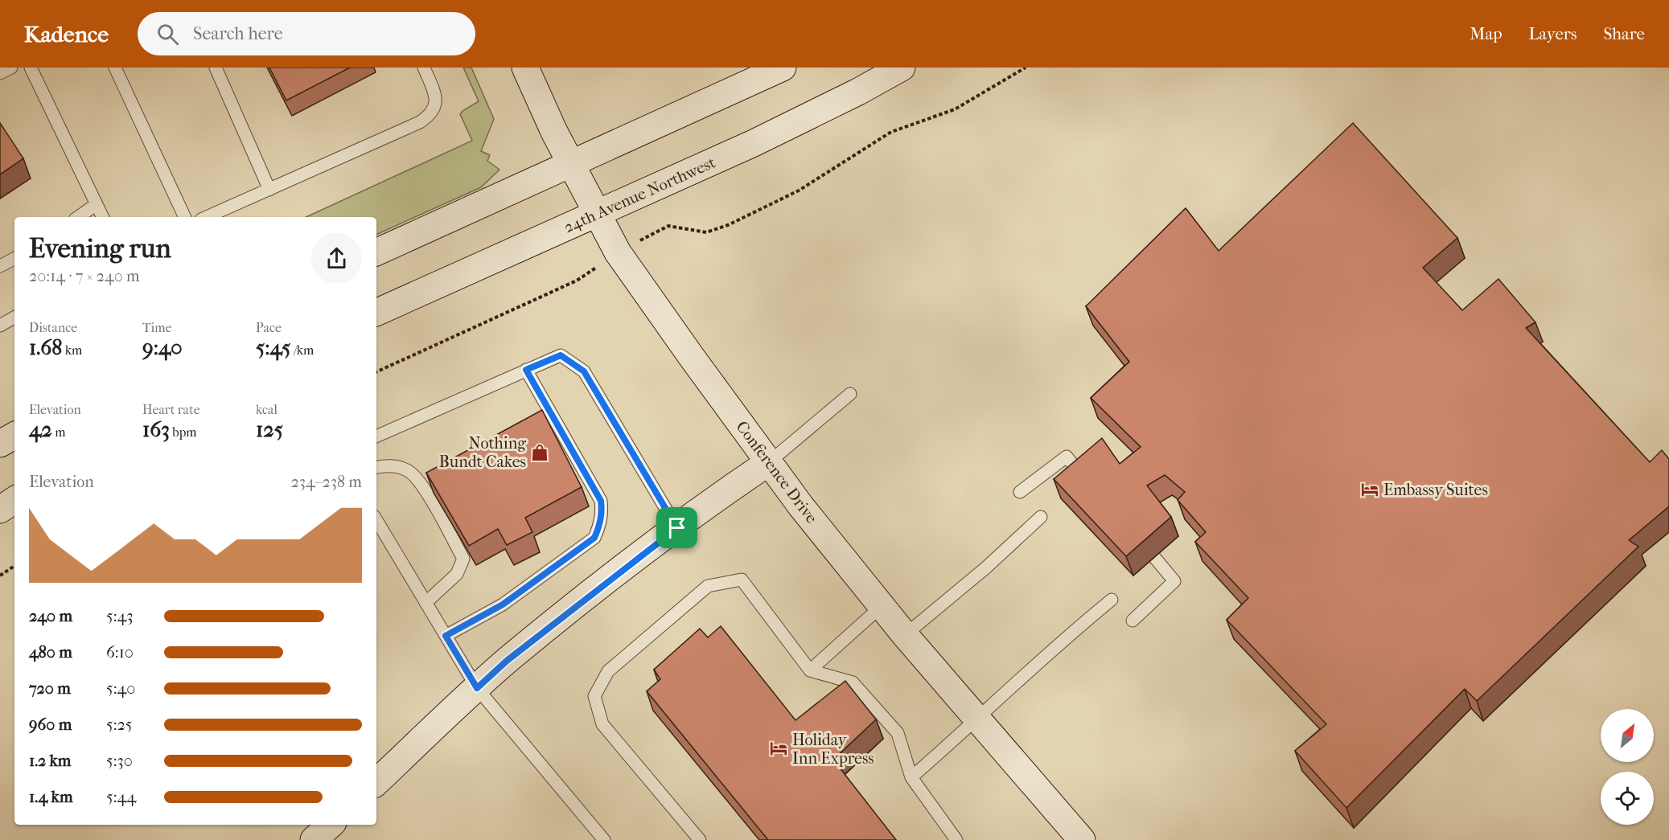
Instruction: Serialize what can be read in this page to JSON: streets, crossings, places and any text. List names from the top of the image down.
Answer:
{
  "streets": {
    "street": ["24th Avenue Northwest", "Conference Drive"]
  },
  "crossings": [
    ["24th Avenue Northwest", "Conference Drive"]
  ],
  "places": {
    "shop": ["Nothing Bundt Cakes"],
    "hotel": ["Embassy Suites", "Holiday Inn Express"]
  },
  "north": "top right",
  "page": {
    "header": "Kadence",
    "search": "Search here",
    "nav": ["Map", "Layers", "Share"],
    "heading": ["Evening run", "20:14 · 7 × 240 m"],
    "stats": [
      ["Distance", "1.68 km"],
      ["Time", "9:40"],
      ["Pace", "5:45 /km"],
      ["Elevation", "42 m"],
      ["Heart rate", "163 bpm"],
      ["kcal", "125"]
    ],
    "chart": ["Elevation", "234–238 m"],
    "list": [
      {
        "name": "240 m",
        "note": "5:43"
      },
      {
        "name": "480 m",
        "note": "6:10"
      },
      {
        "name": "720 m",
        "note": "5:40"
      },
      {
        "name": "960 m",
        "note": "5:25"
      },
      {
        "name": "1.2 km",
        "note": "5:30"
      },
      {
        "name": "1.4 km",
        "note": "5:44"
      }
    ]
  }
}
